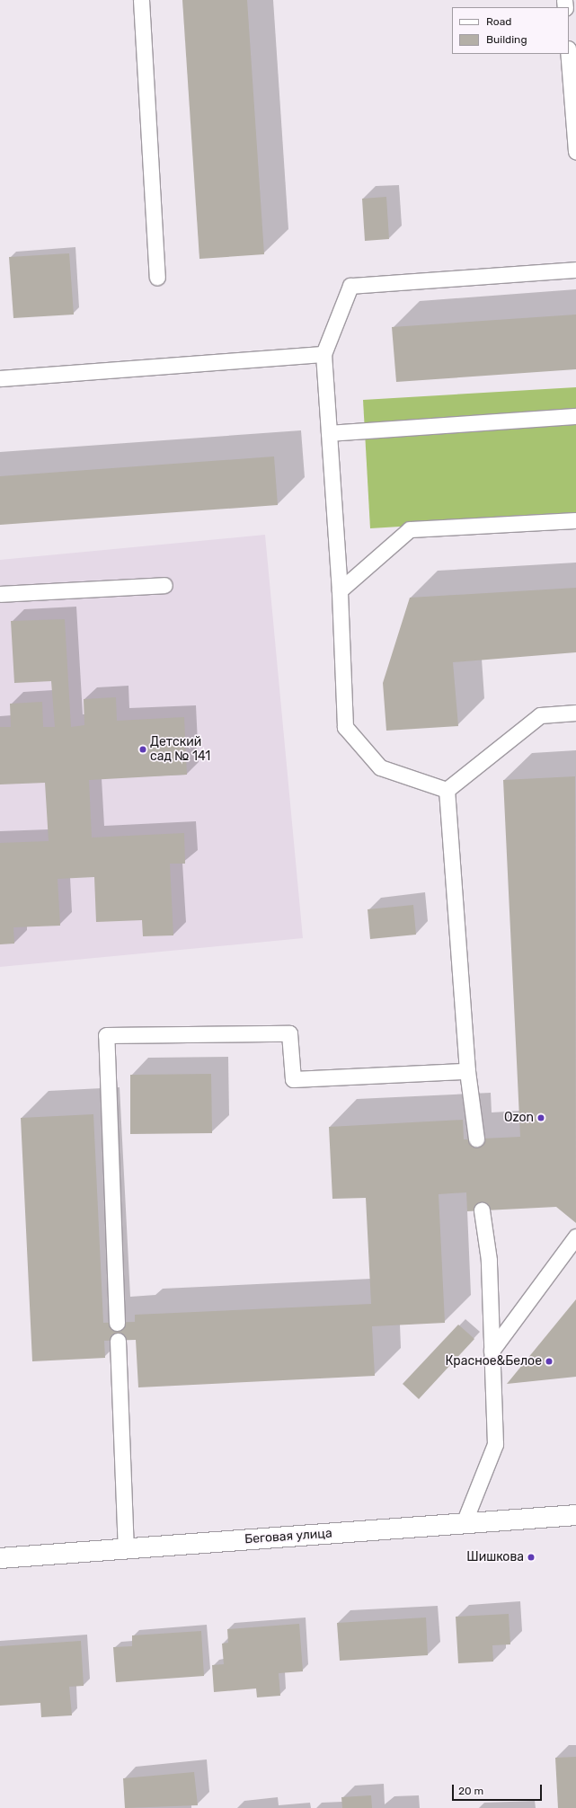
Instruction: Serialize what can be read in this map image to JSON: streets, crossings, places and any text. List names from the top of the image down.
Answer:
{
  "streets": {
    "street": ["Беговая улица"]
  },
  "places": [
    "Детский сад № 141",
    "Ozon",
    "Красное&Белое",
    "Шишкова"
  ],
  "legend": ["Road", "Building"],
  "scale_bar": "20 m"
}
